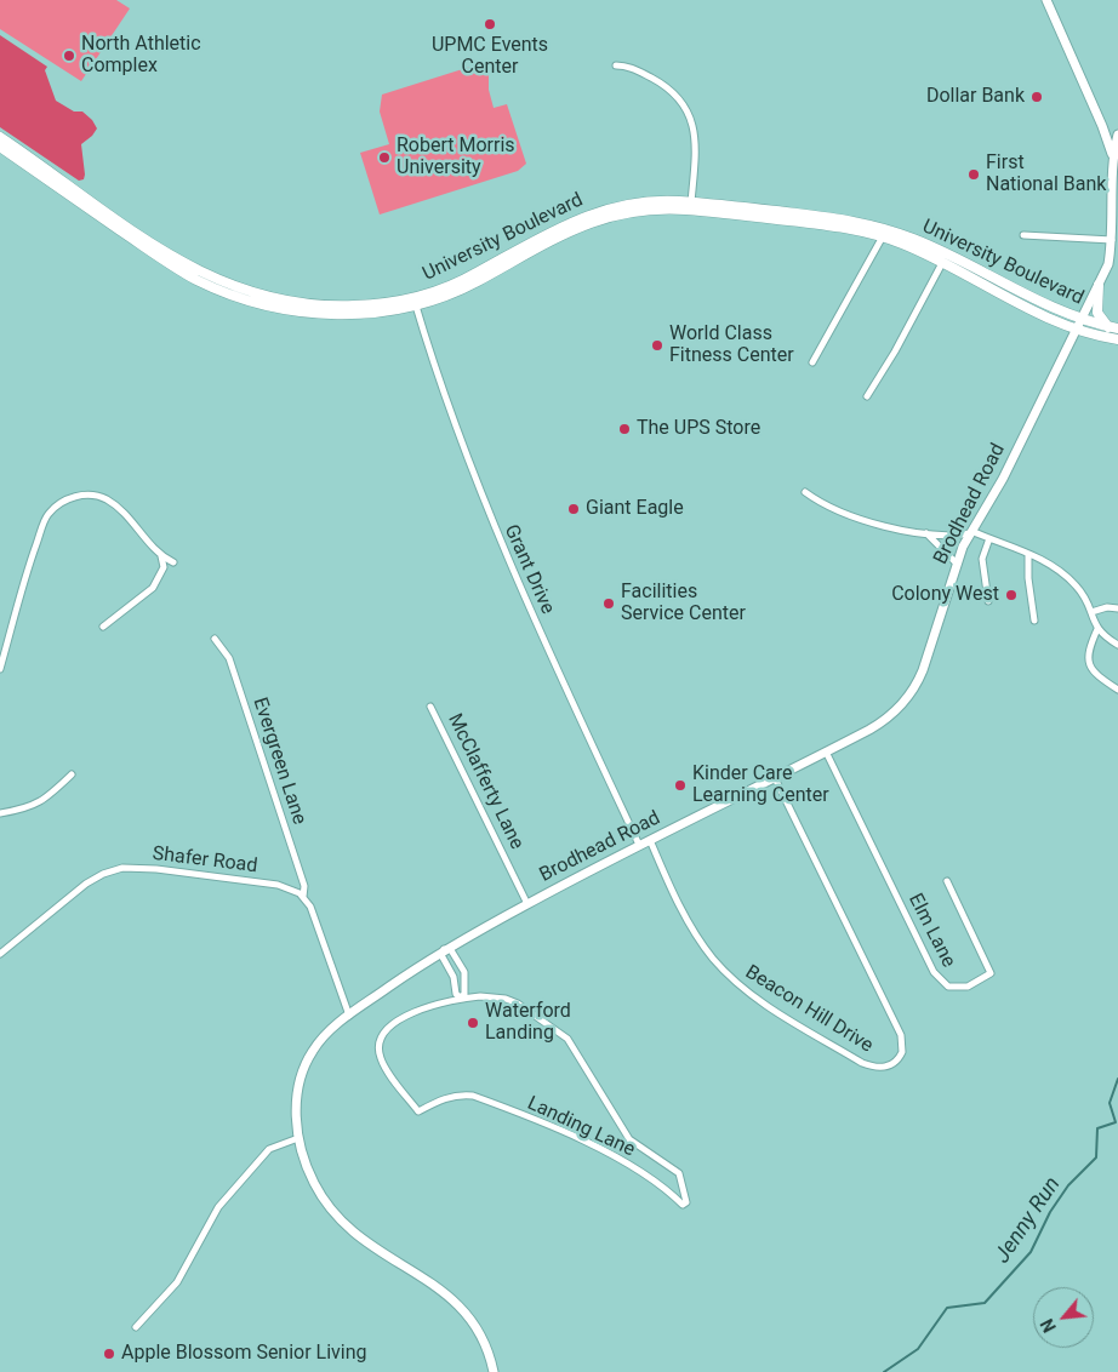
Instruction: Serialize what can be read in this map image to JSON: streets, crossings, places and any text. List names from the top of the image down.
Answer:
{
  "streets": {
    "main road": ["University Boulevard", "Brodhead Road"],
    "street": [
      "Grant Drive",
      "Evergreen Lane",
      "McClafferty Lane",
      "Shafer Road",
      "Elm Lane",
      "Beacon Hill Drive",
      "Landing Lane"
    ]
  },
  "crossings": [
    ["University Boulevard", "Brodhead Road"],
    ["University Boulevard", "Grant Drive"],
    ["Brodhead Road", "Grant Drive"],
    ["Brodhead Road", "McClafferty Lane"],
    ["Brodhead Road", "Elm Lane"],
    ["Brodhead Road", "Beacon Hill Drive"],
    ["Evergreen Lane", "Shafer Road"]
  ],
  "water": ["Jenny Run"],
  "places": [
    "UPMC Events Center",
    "North Athletic Complex",
    "Dollar Bank",
    "Robert Morris University",
    "First National Bank",
    "World Class Fitness Center",
    "The UPS Store",
    "Giant Eagle",
    "Colony West",
    "Facilities Service Center",
    "Kinder Care Learning Center",
    "Waterford Landing",
    "Apple Blossom Senior Living"
  ],
  "north": "bottom left"
}
